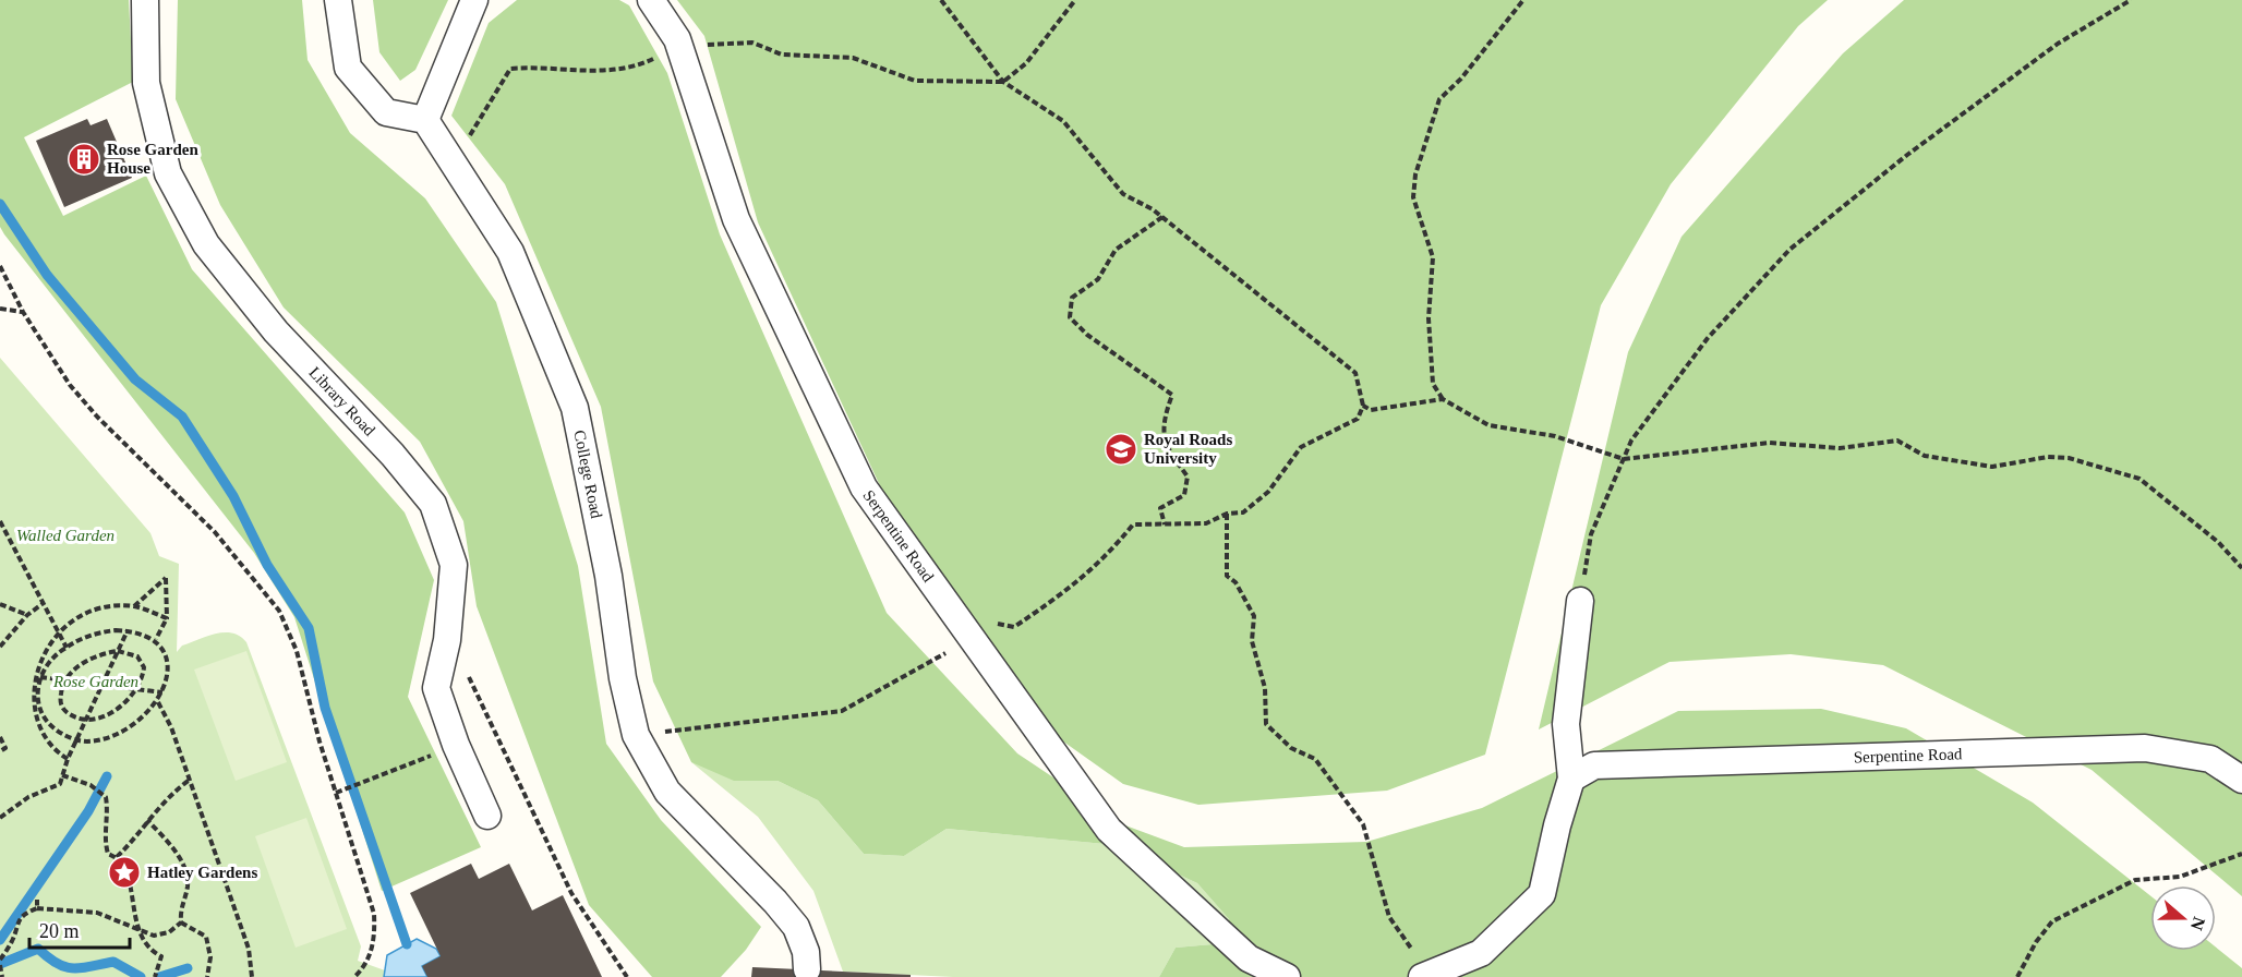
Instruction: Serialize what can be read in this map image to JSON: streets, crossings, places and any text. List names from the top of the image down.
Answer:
{
  "streets": {
    "street": ["Library Road", "College Road", "Serpentine Road"]
  },
  "parks": ["Walled Garden", "Rose Garden"],
  "places": {
    "building": ["Rose Garden House"],
    "school or university": ["Royal Roads University"],
    "place": ["Hatley Gardens"]
  },
  "scale_bar": "20 m",
  "north": "right"
}
